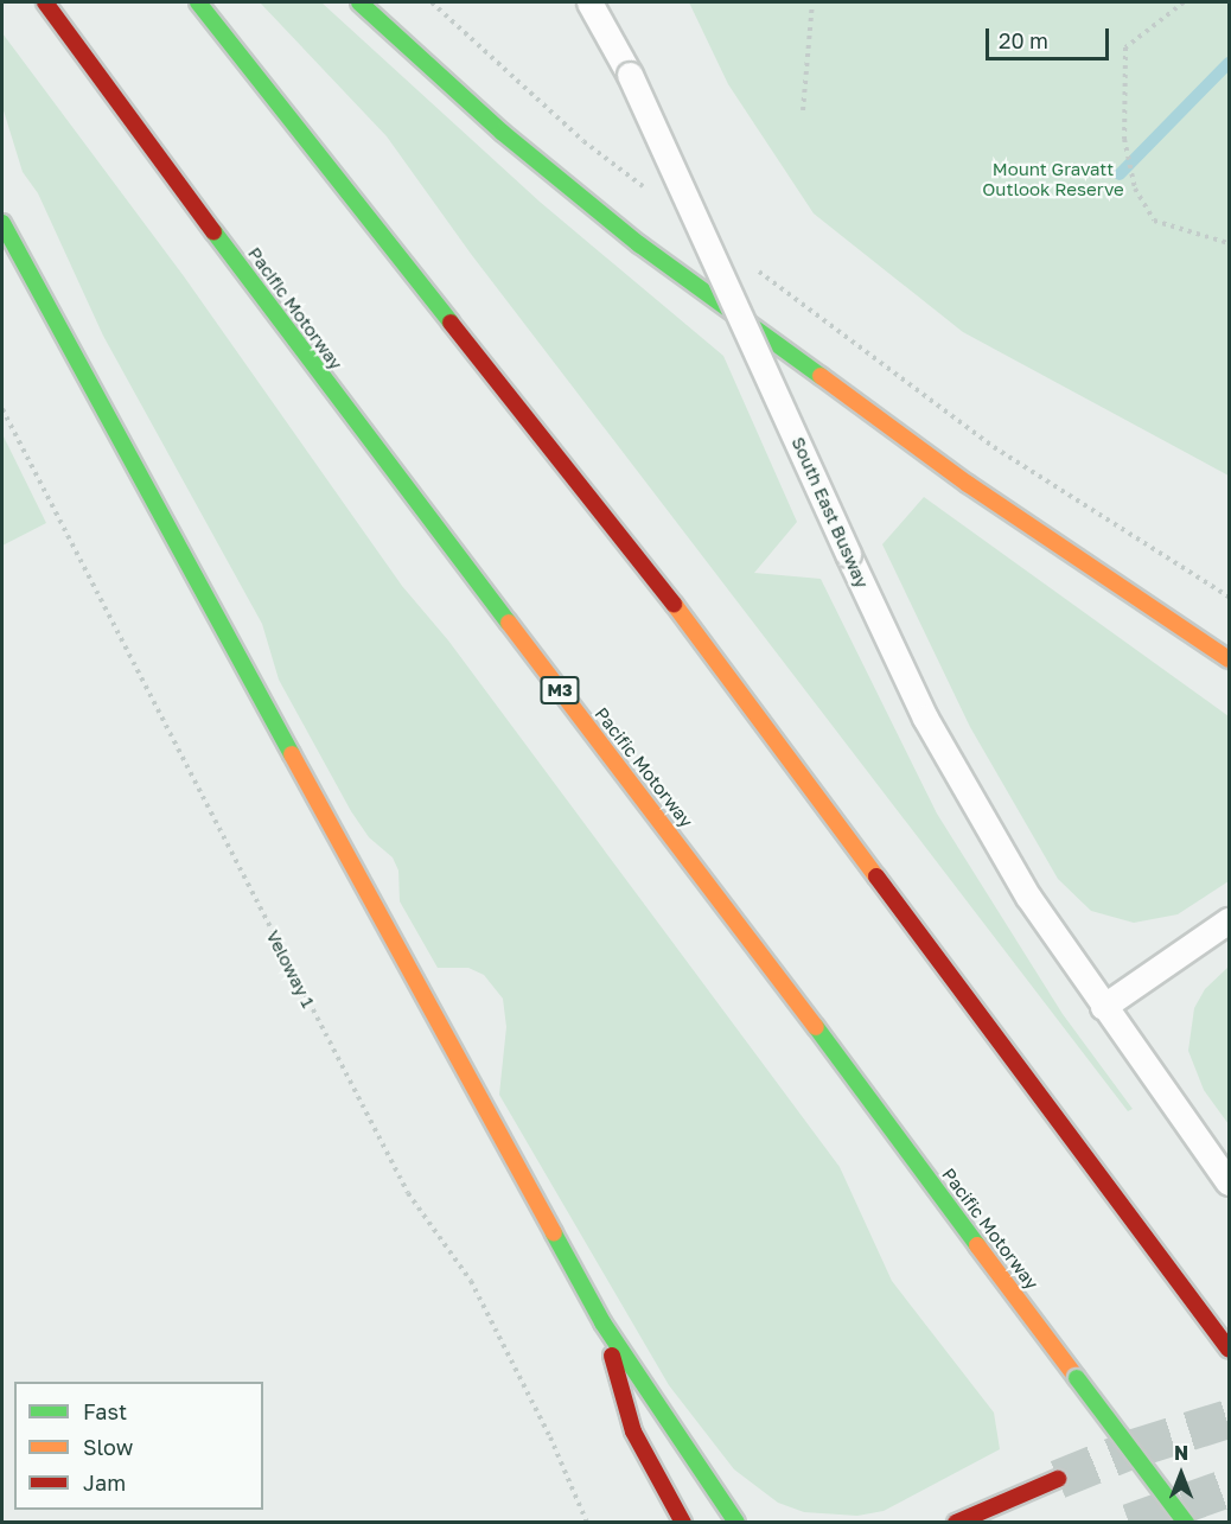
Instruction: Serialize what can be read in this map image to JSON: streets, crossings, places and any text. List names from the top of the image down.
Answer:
{
  "streets": {
    "main road": ["Pacific Motorway", "M3"],
    "lane": ["South East Busway"],
    "path": ["Veloway 1"]
  },
  "parks": ["Mount Gravatt Outlook Reserve"],
  "legend": ["Fast", "Slow", "Jam"],
  "scale_bar": "20 m",
  "north": "top"
}
